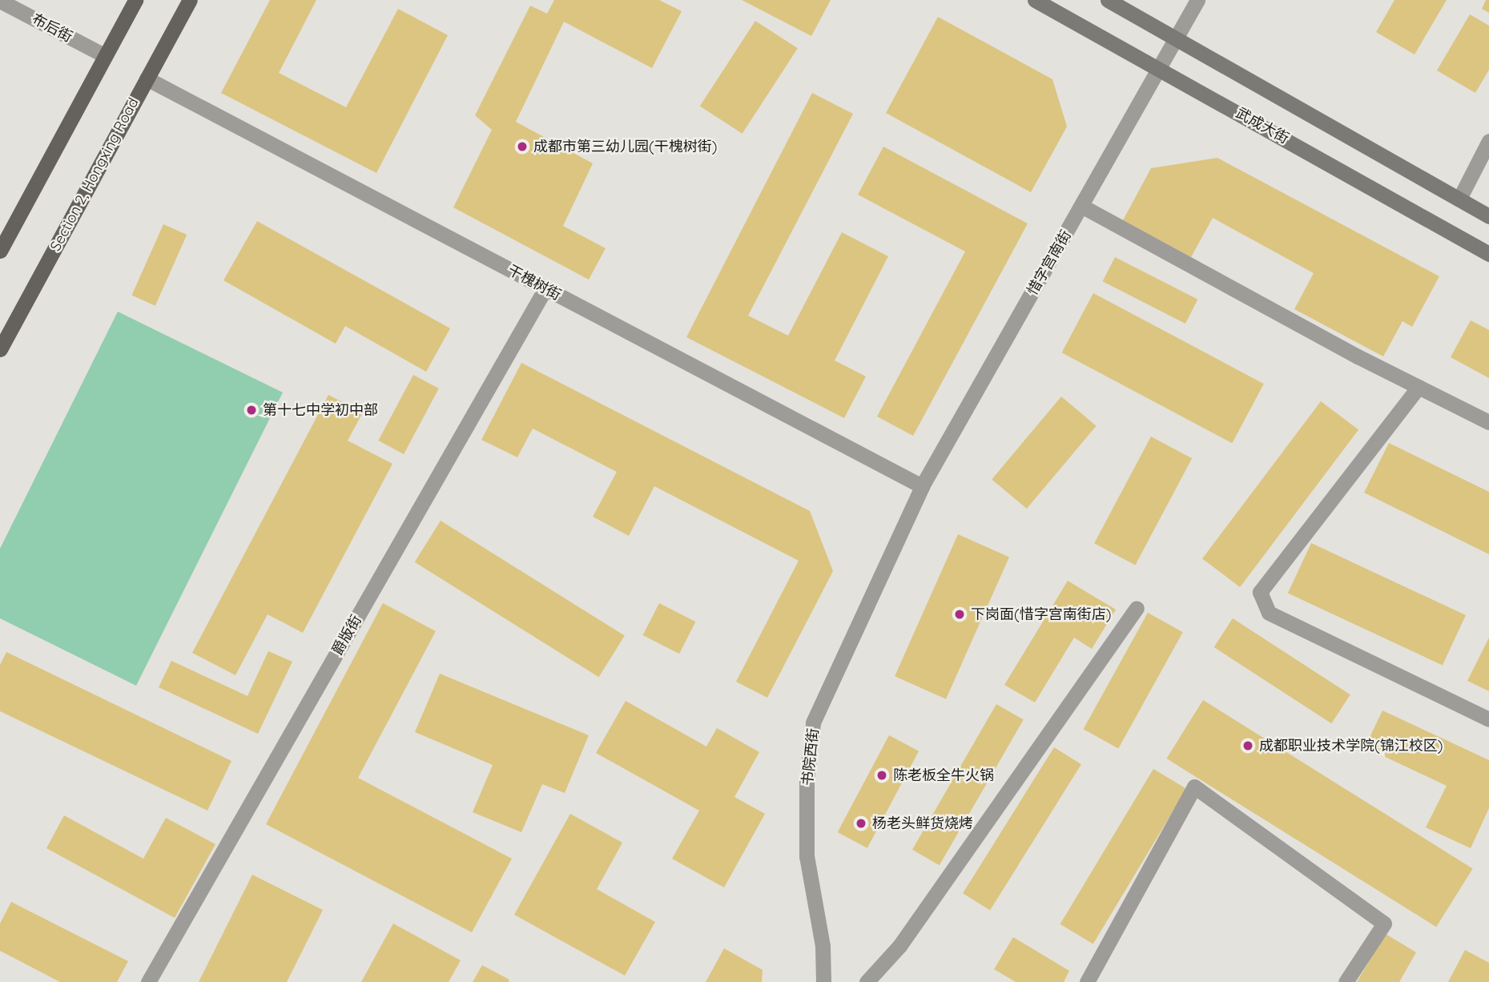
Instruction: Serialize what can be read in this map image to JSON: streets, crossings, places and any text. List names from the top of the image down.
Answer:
{
  "streets": {
    "main road": ["武成大街", "Section 2, Hongxing Road"],
    "street": [
      "布后街",
      "惜字宫南街",
      "干槐树街",
      "爵版街",
      "书院西街"
    ]
  },
  "crossings": [
    ["武成大街", "惜字宫南街"],
    ["Section 2, Hongxing Road", "干槐树街"],
    ["惜字宫南街", "干槐树街"],
    ["惜字宫南街", "书院西街"],
    ["干槐树街", "爵版街"],
    ["干槐树街", "书院西街"]
  ],
  "places": [
    "成都市第三幼儿园(干槐树街)",
    "第十七中学初中部",
    "下岗面(惜字宫南街店)",
    "成都职业技术学院(锦江校区)",
    "陈老板全牛火锅",
    "杨老头鲜货烧烤"
  ]
}
